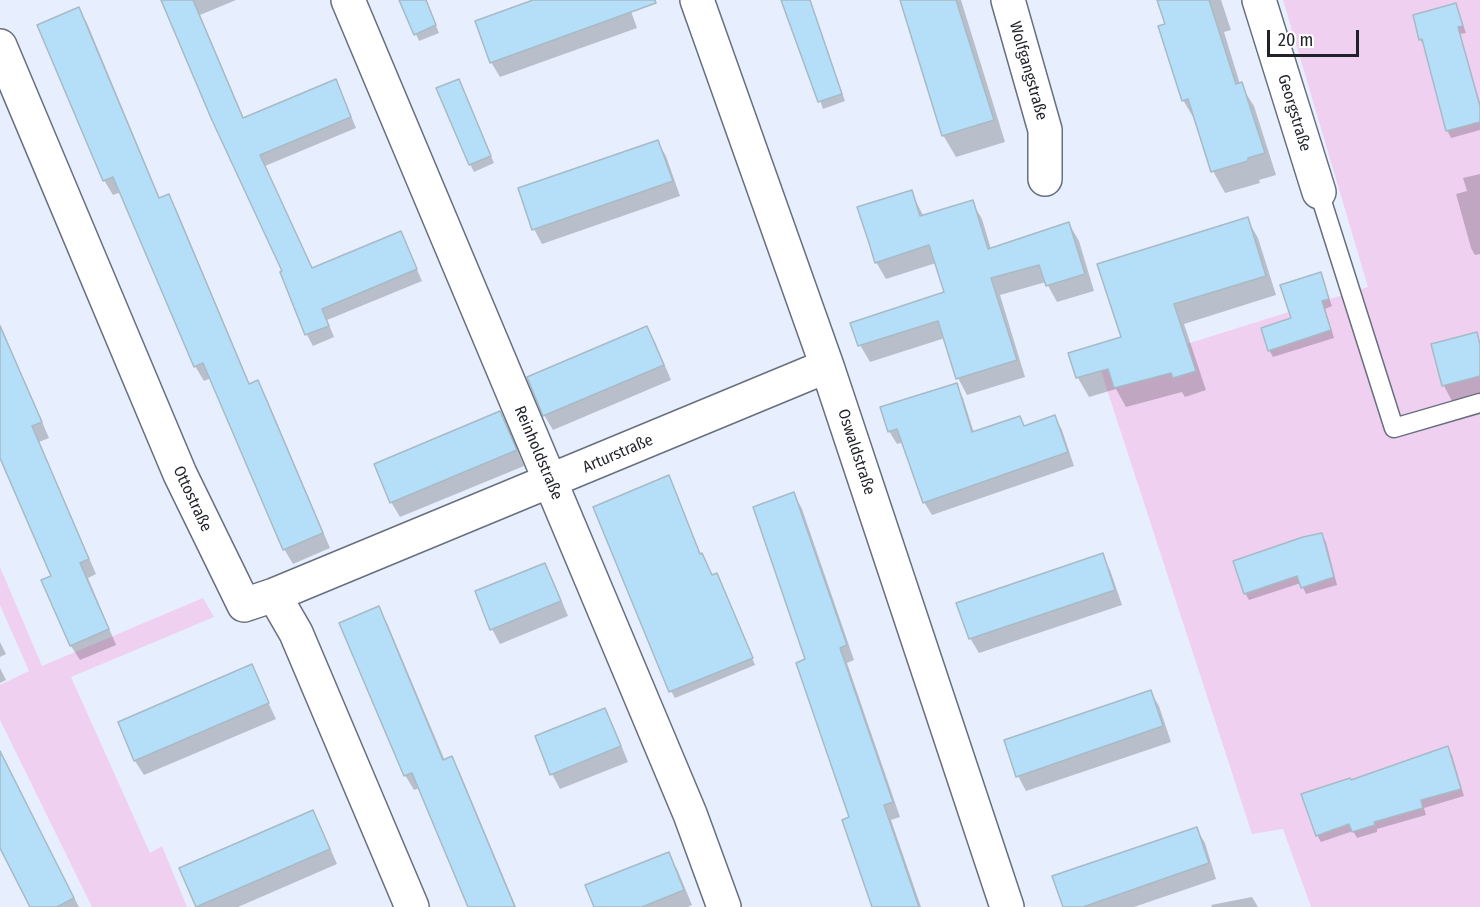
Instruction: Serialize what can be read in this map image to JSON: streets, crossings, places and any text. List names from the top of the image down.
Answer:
{
  "streets": {
    "street": [
      "Wolfgangstraße",
      "Georgstraße",
      "Oswaldstraße",
      "Reinholdstraße",
      "Arturstraße",
      "Ottostraße"
    ]
  },
  "crossings": [
    ["Oswaldstraße", "Arturstraße"],
    ["Reinholdstraße", "Arturstraße"],
    ["Arturstraße", "Ottostraße"]
  ],
  "scale_bar": "20 m"
}
